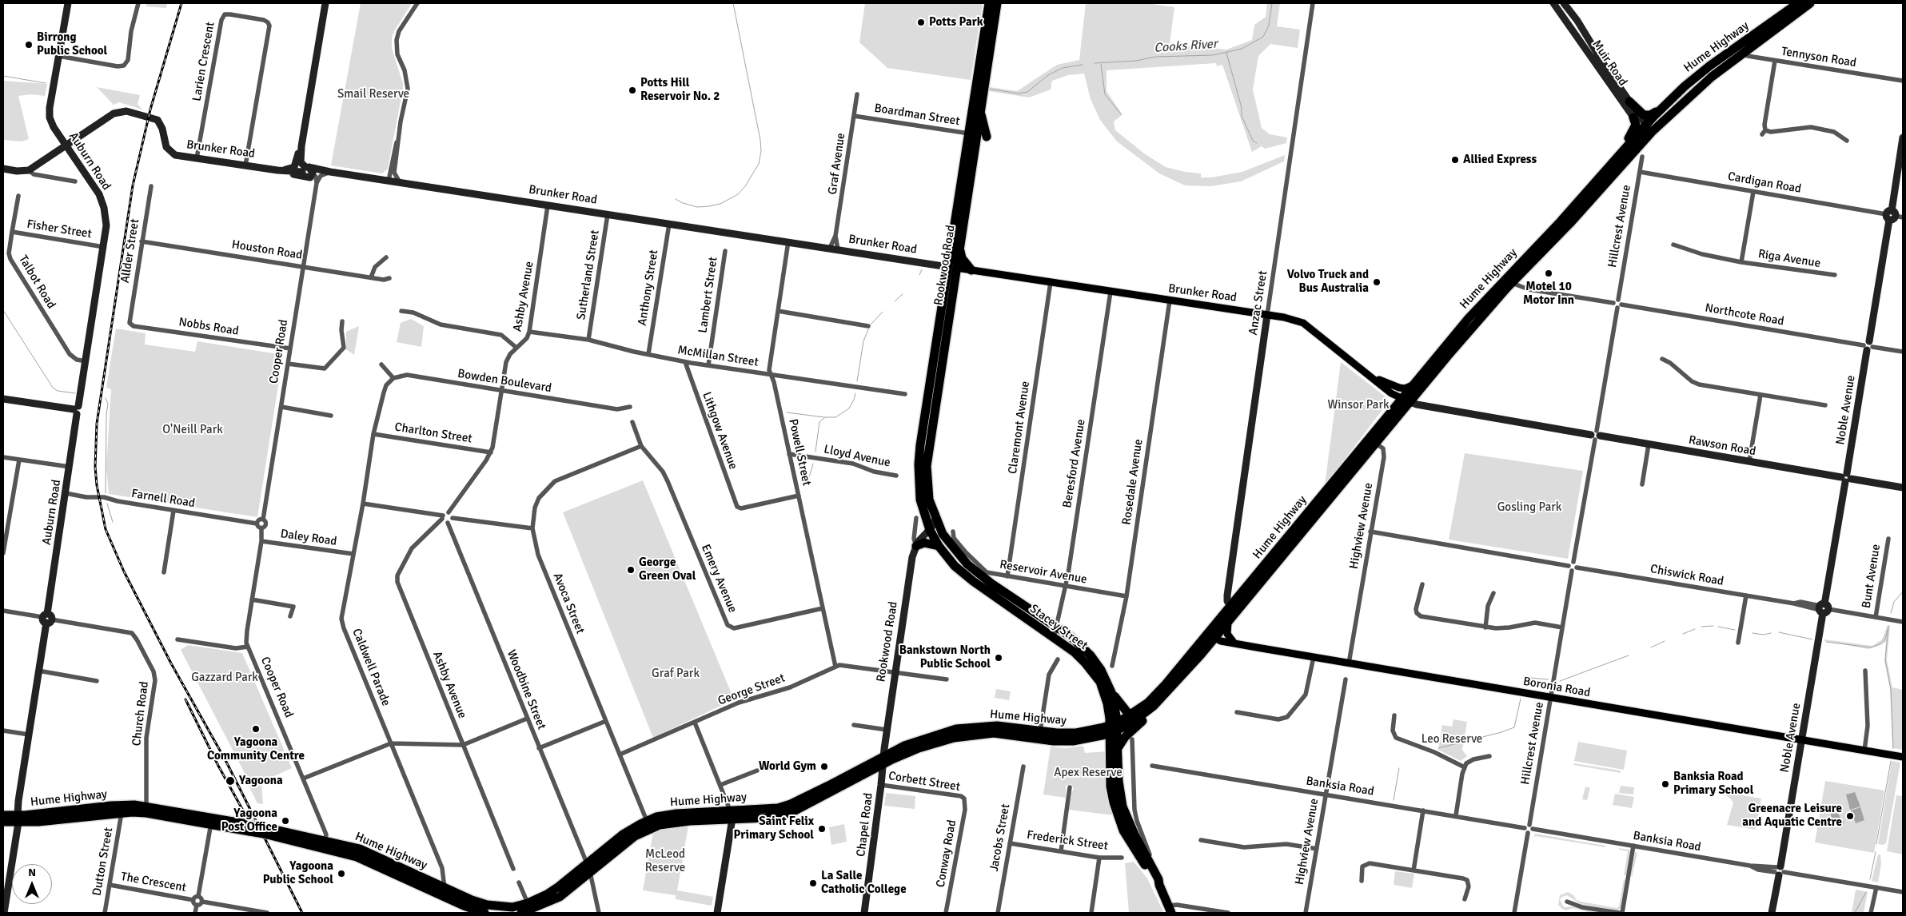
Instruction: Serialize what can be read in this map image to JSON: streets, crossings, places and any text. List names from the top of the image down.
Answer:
{
  "streets": {
    "highway": ["Hume Highway", "Rookwood Road", "Stacey Street"],
    "main road": [
      "Muir Road",
      "Brunker Road",
      "Auburn Road",
      "Anzac Street",
      "Noble Avenue",
      "Rawson Road",
      "Boronia Road",
      "Chapel Road"
    ],
    "street": [
      "Tennyson Road",
      "Larien Crescent",
      "Boardman Street",
      "Graf Avenue",
      "Cardigan Road",
      "Hillcrest Avenue",
      "Fisher Street",
      "Houston Road",
      "Allder Street",
      "Riga Avenue",
      "Sutherland Street",
      "Talbot Road",
      "Anthony Street",
      "Lambert Street",
      "Ashby Avenue",
      "Northcote Road",
      "Nobbs Road",
      "Cooper Road",
      "McMillan Street",
      "Bowden Boulevard",
      "Claremont Avenue",
      "Lithgow Avenue",
      "Charlton Street",
      "Powell Street",
      "Lloyd Avenue",
      "Beresford Avenue",
      "Rosedale Avenue",
      "Farnell Road",
      "Highview Avenue",
      "Daley Road",
      "Reservoir Avenue",
      "Chiswick Road",
      "Bunt Avenue",
      "Emery Avenue",
      "Avoca Street",
      "Caldwell Parade",
      "Woodbine Street",
      "George Street",
      "Church Road",
      "Corbett Street",
      "Banksia Road",
      "Jacobs Street",
      "Frederick Street",
      "Conway Road",
      "Dutton Street",
      "The Crescent"
    ]
  },
  "crossings": [
    ["Hume Highway", "Tennyson Road"],
    ["Hume Highway", "Muir Road"],
    ["Hume Highway", "Brunker Road"],
    ["Hume Highway", "Auburn Road"],
    ["Hume Highway", "Rookwood Road"],
    ["Hume Highway", "Anzac Street"],
    ["Hume Highway", "Cooper Road"],
    ["Hume Highway", "Rawson Road"],
    ["Hume Highway", "Highview Avenue"],
    ["Hume Highway", "Avoca Street"],
    ["Hume Highway", "Stacey Street"],
    ["Hume Highway", "Caldwell Parade"],
    ["Hume Highway", "Boronia Road"],
    ["Hume Highway", "Woodbine Street"],
    ["Hume Highway", "Church Road"],
    ["Hume Highway", "Chapel Road"],
    ["Hume Highway", "Dutton Street"],
    ["Larien Crescent", "Brunker Road"],
    ["Boardman Street", "Graf Avenue"],
    ["Boardman Street", "Rookwood Road"],
    ["Brunker Road", "Auburn Road"],
    ["Brunker Road", "Graf Avenue"],
    ["Brunker Road", "Rookwood Road"],
    ["Brunker Road", "Sutherland Street"],
    ["Brunker Road", "Anthony Street"],
    ["Brunker Road", "Ashby Avenue"],
    ["Brunker Road", "Anzac Street"],
    ["Brunker Road", "Claremont Avenue"],
    ["Brunker Road", "Rawson Road"],
    ["Brunker Road", "Powell Street"],
    ["Brunker Road", "Beresford Avenue"],
    ["Brunker Road", "Rosedale Avenue"],
    ["Auburn Road", "Fisher Street"],
    ["Auburn Road", "Talbot Road"],
    ["Auburn Road", "Farnell Road"],
    ["Auburn Road", "Church Road"],
    ["Cardigan Road", "Hillcrest Avenue"],
    ["Cardigan Road", "Riga Avenue"],
    ["Cardigan Road", "Noble Avenue"],
    ["Hillcrest Avenue", "Boronia Road"],
    ["Fisher Street", "Talbot Road"],
    ["Houston Road", "Allder Street"],
    ["Houston Road", "Cooper Road"],
    ["Allder Street", "Nobbs Road"],
    ["Rookwood Road", "Stacey Street"],
    ["Rookwood Road", "George Street"],
    ["Rookwood Road", "Chapel Road"],
    ["Sutherland Street", "McMillan Street"],
    ["Anthony Street", "McMillan Street"],
    ["Lambert Street", "McMillan Street"],
    ["Ashby Avenue", "McMillan Street"],
    ["Ashby Avenue", "Bowden Boulevard"],
    ["Ashby Avenue", "Charlton Street"],
    ["Northcote Road", "Noble Avenue"],
    ["Nobbs Road", "Cooper Road"],
    ["Cooper Road", "Farnell Road"],
    ["Cooper Road", "Daley Road"],
    ["McMillan Street", "Lithgow Avenue"],
    ["McMillan Street", "Powell Street"],
    ["Bowden Boulevard", "Caldwell Parade"],
    ["Noble Avenue", "Rawson Road"],
    ["Noble Avenue", "Chiswick Road"],
    ["Noble Avenue", "Boronia Road"],
    ["Noble Avenue", "Banksia Road"],
    ["Claremont Avenue", "Reservoir Avenue"],
    ["Lithgow Avenue", "Powell Street"],
    ["Charlton Street", "Caldwell Parade"],
    ["Powell Street", "Lloyd Avenue"],
    ["Powell Street", "Emery Avenue"],
    ["Powell Street", "George Street"],
    ["Beresford Avenue", "Reservoir Avenue"],
    ["Beresford Avenue", "Stacey Street"],
    ["Rosedale Avenue", "Reservoir Avenue"],
    ["Highview Avenue", "Boronia Road"],
    ["Highview Avenue", "Banksia Road"],
    ["Daley Road", "Caldwell Parade"],
    ["Chiswick Road", "Bunt Avenue"],
    ["Emery Avenue", "Avoca Street"],
    ["Avoca Street", "George Street"],
    ["Corbett Street", "Chapel Road"],
    ["Corbett Street", "Conway Road"],
    ["Jacobs Street", "Frederick Street"],
    ["Dutton Street", "The Crescent"]
  ],
  "water": ["Cooks River"],
  "parks": [
    "Smail Reserve",
    "Winsor Park",
    "O'Neill Park",
    "Gosling Park",
    "Graf Park",
    "Gazzard Park",
    "Leo Reserve",
    "Apex Reserve",
    "McLeod Reserve"
  ],
  "places": [
    "Potts Park",
    "Birrong Public School",
    "Potts Hill Reservoir No. 2",
    "Allied Express",
    "Motel 10 Motor Inn",
    "Volvo Truck and Bus Australia",
    "George Green Oval",
    "Bankstown North Public School",
    "Yagoona Community Centre",
    "World Gym",
    "Yagoona",
    "Banksia Road Primary School",
    "Greenacre Leisure and Aquatic Centre",
    "Yagoona Post Office",
    "Saint Felix Primary School",
    "Yagoona Public School",
    "La Salle Catholic College"
  ],
  "north": "top"
}
